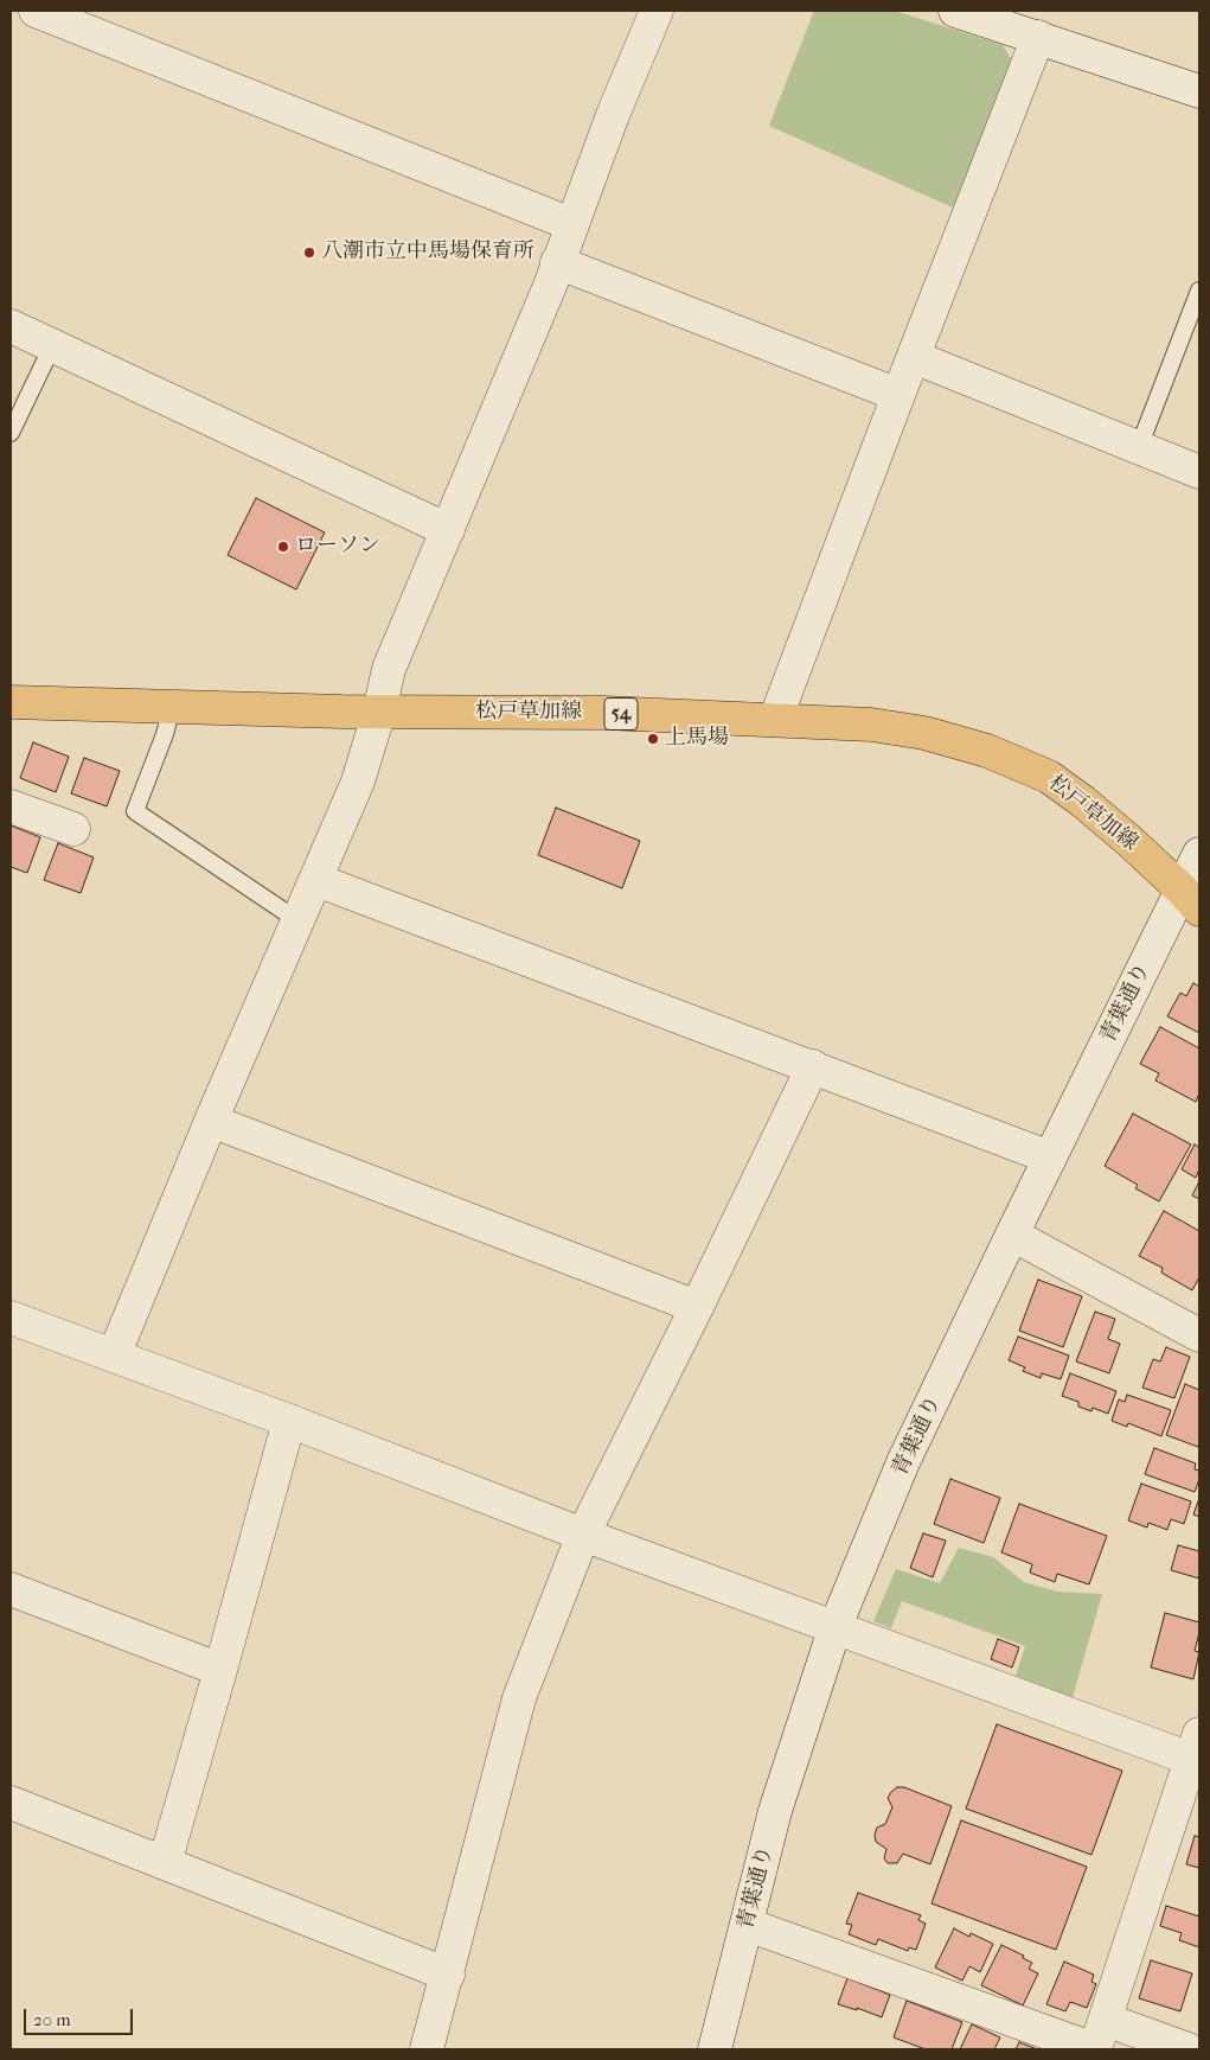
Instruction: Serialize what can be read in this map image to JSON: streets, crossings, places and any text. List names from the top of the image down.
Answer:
{
  "streets": {
    "main road": ["松戸草加線", "54"],
    "street": ["青葉通り"]
  },
  "crossings": [
    ["松戸草加線", "青葉通り"]
  ],
  "places": ["八潮市立中馬場保育所", "ローソン", "上馬場"],
  "scale_bar": "20 m"
}
